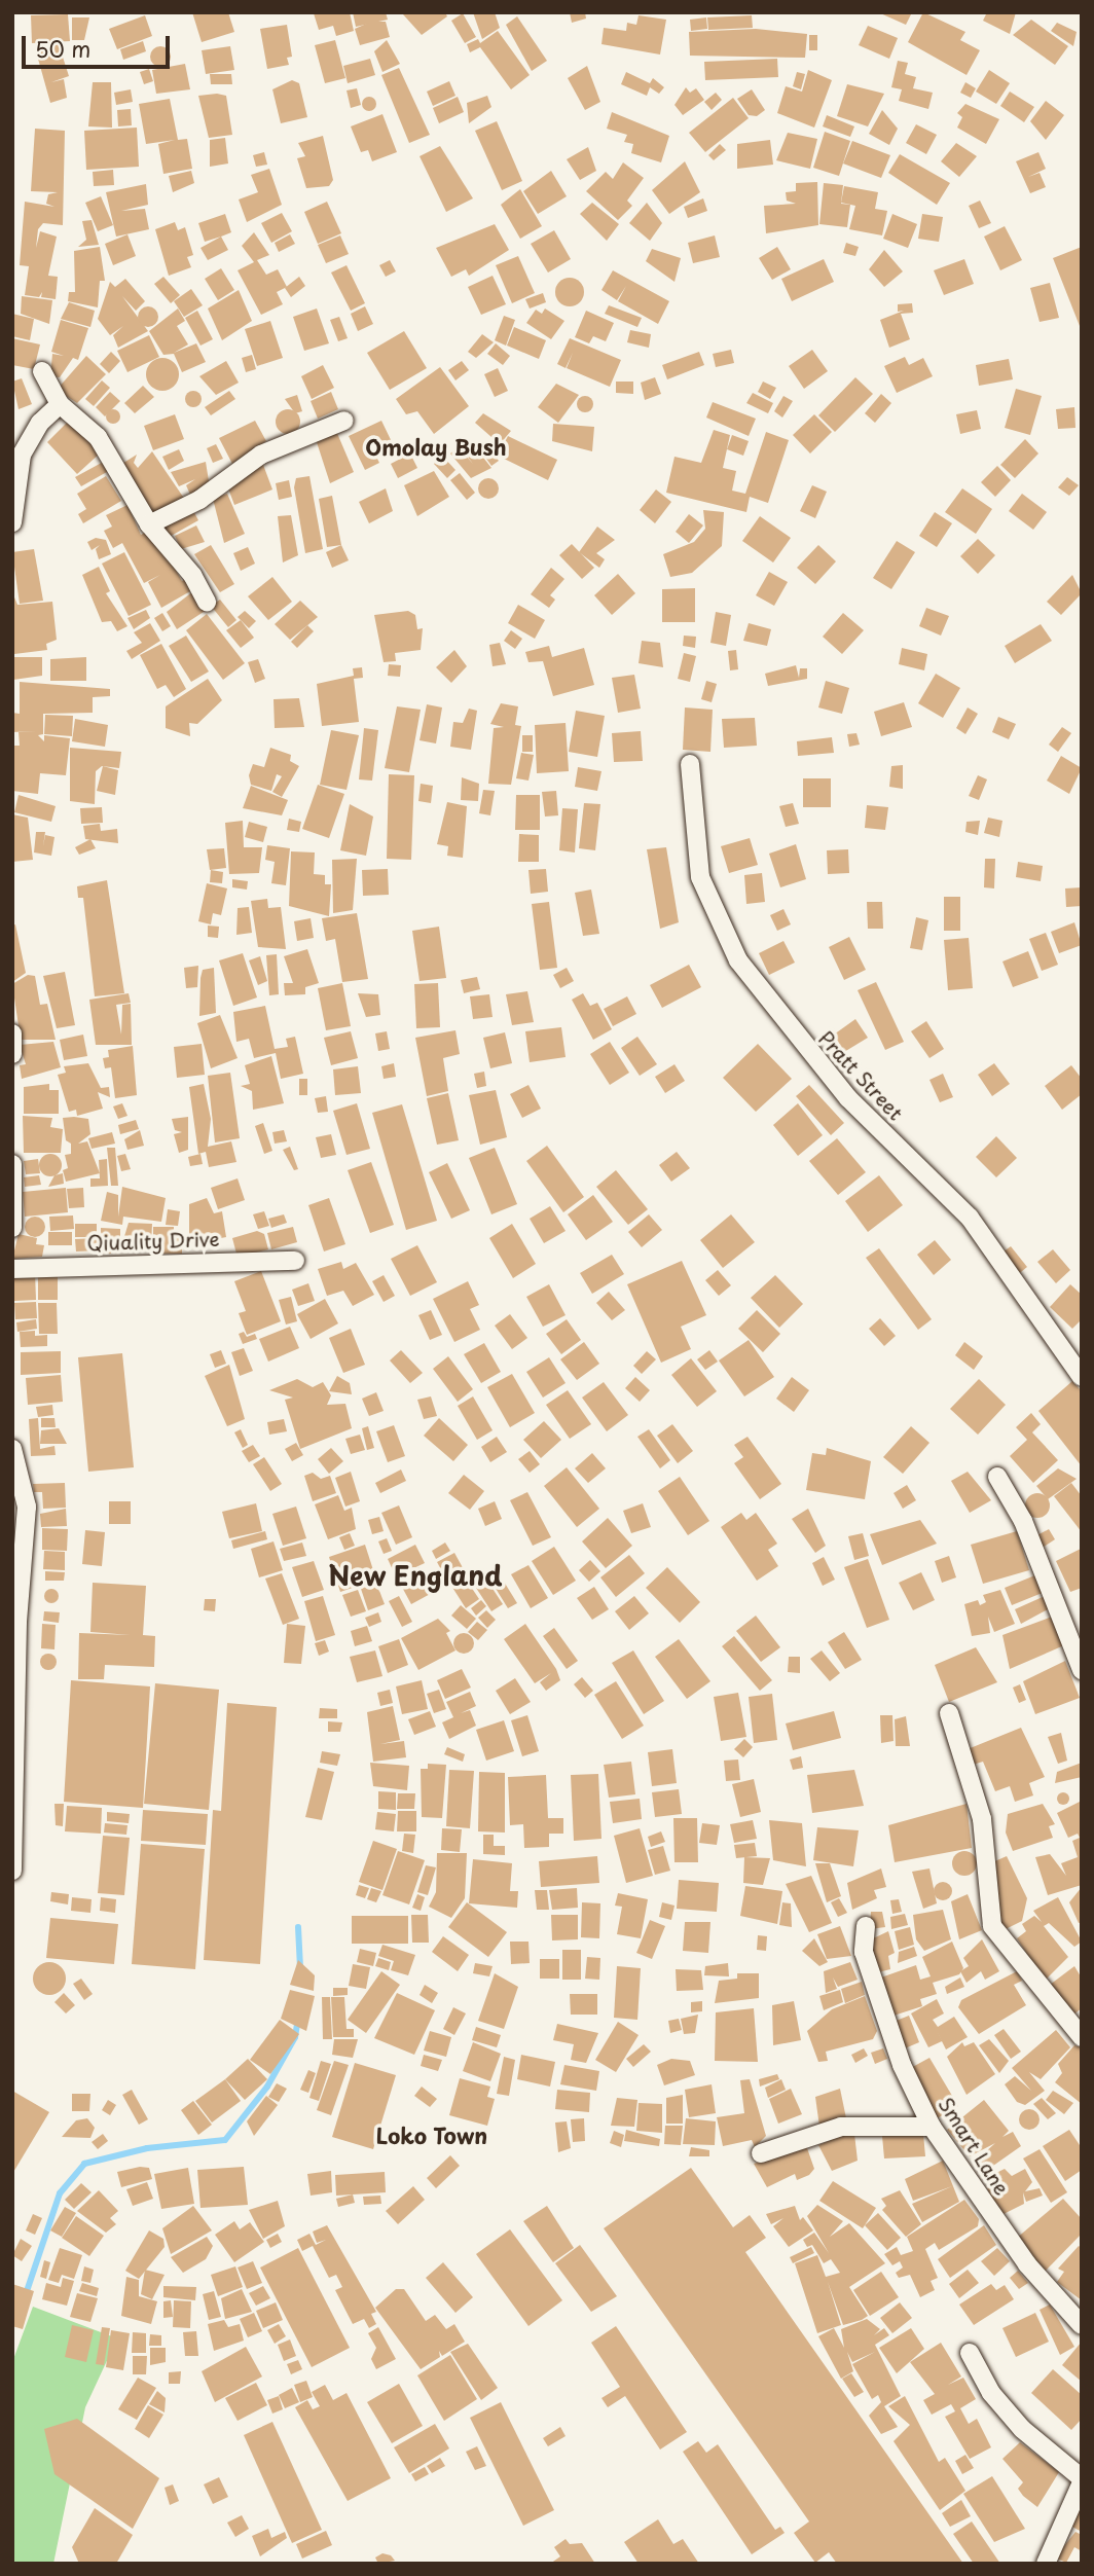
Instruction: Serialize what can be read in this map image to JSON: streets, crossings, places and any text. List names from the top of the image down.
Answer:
{
  "streets": {
    "street": ["Pratt Street", "Qiuality Drive", "Smart Lane"]
  },
  "districts": ["Omolay Bush", "New England", "Loko Town"],
  "scale_bar": "50 m"
}
